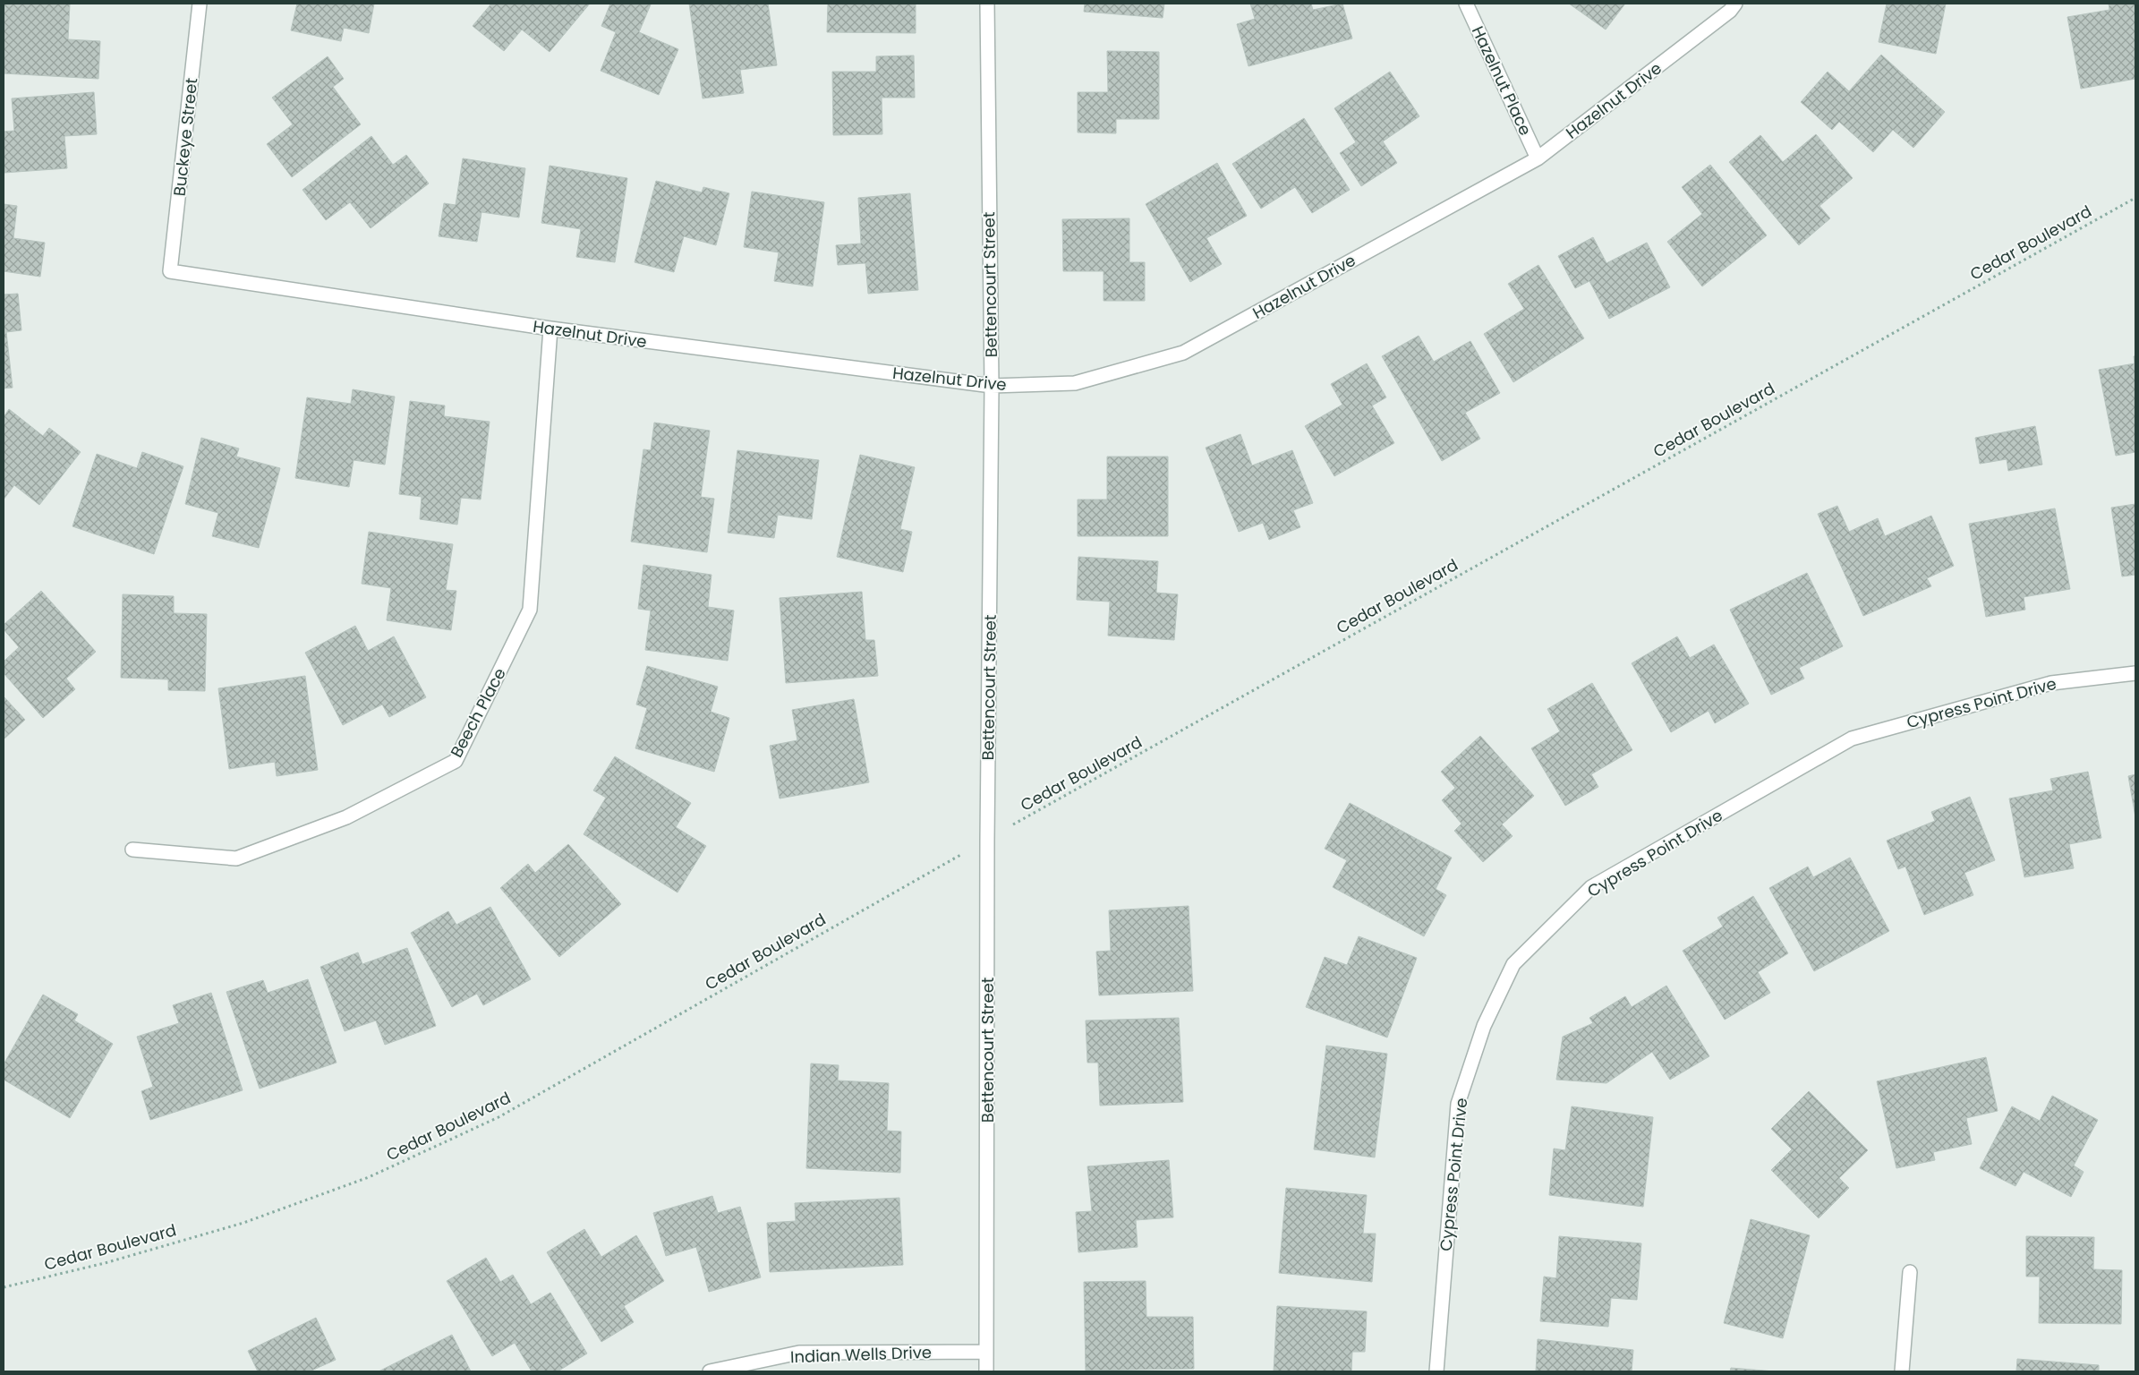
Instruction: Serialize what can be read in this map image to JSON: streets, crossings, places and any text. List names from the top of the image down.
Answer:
{
  "streets": {
    "street": [
      "Hazelnut Place",
      "Hazelnut Drive",
      "Buckeye Street",
      "Bettencourt Street",
      "Cypress Point Drive",
      "Beech Place",
      "Indian Wells Drive"
    ],
    "path": ["Cedar Boulevard"]
  },
  "crossings": [
    ["Hazelnut Place", "Hazelnut Drive"],
    ["Hazelnut Drive", "Buckeye Street"],
    ["Hazelnut Drive", "Bettencourt Street"],
    ["Hazelnut Drive", "Beech Place"],
    ["Cedar Boulevard", "Bettencourt Street"],
    ["Bettencourt Street", "Indian Wells Drive"]
  ]
}
